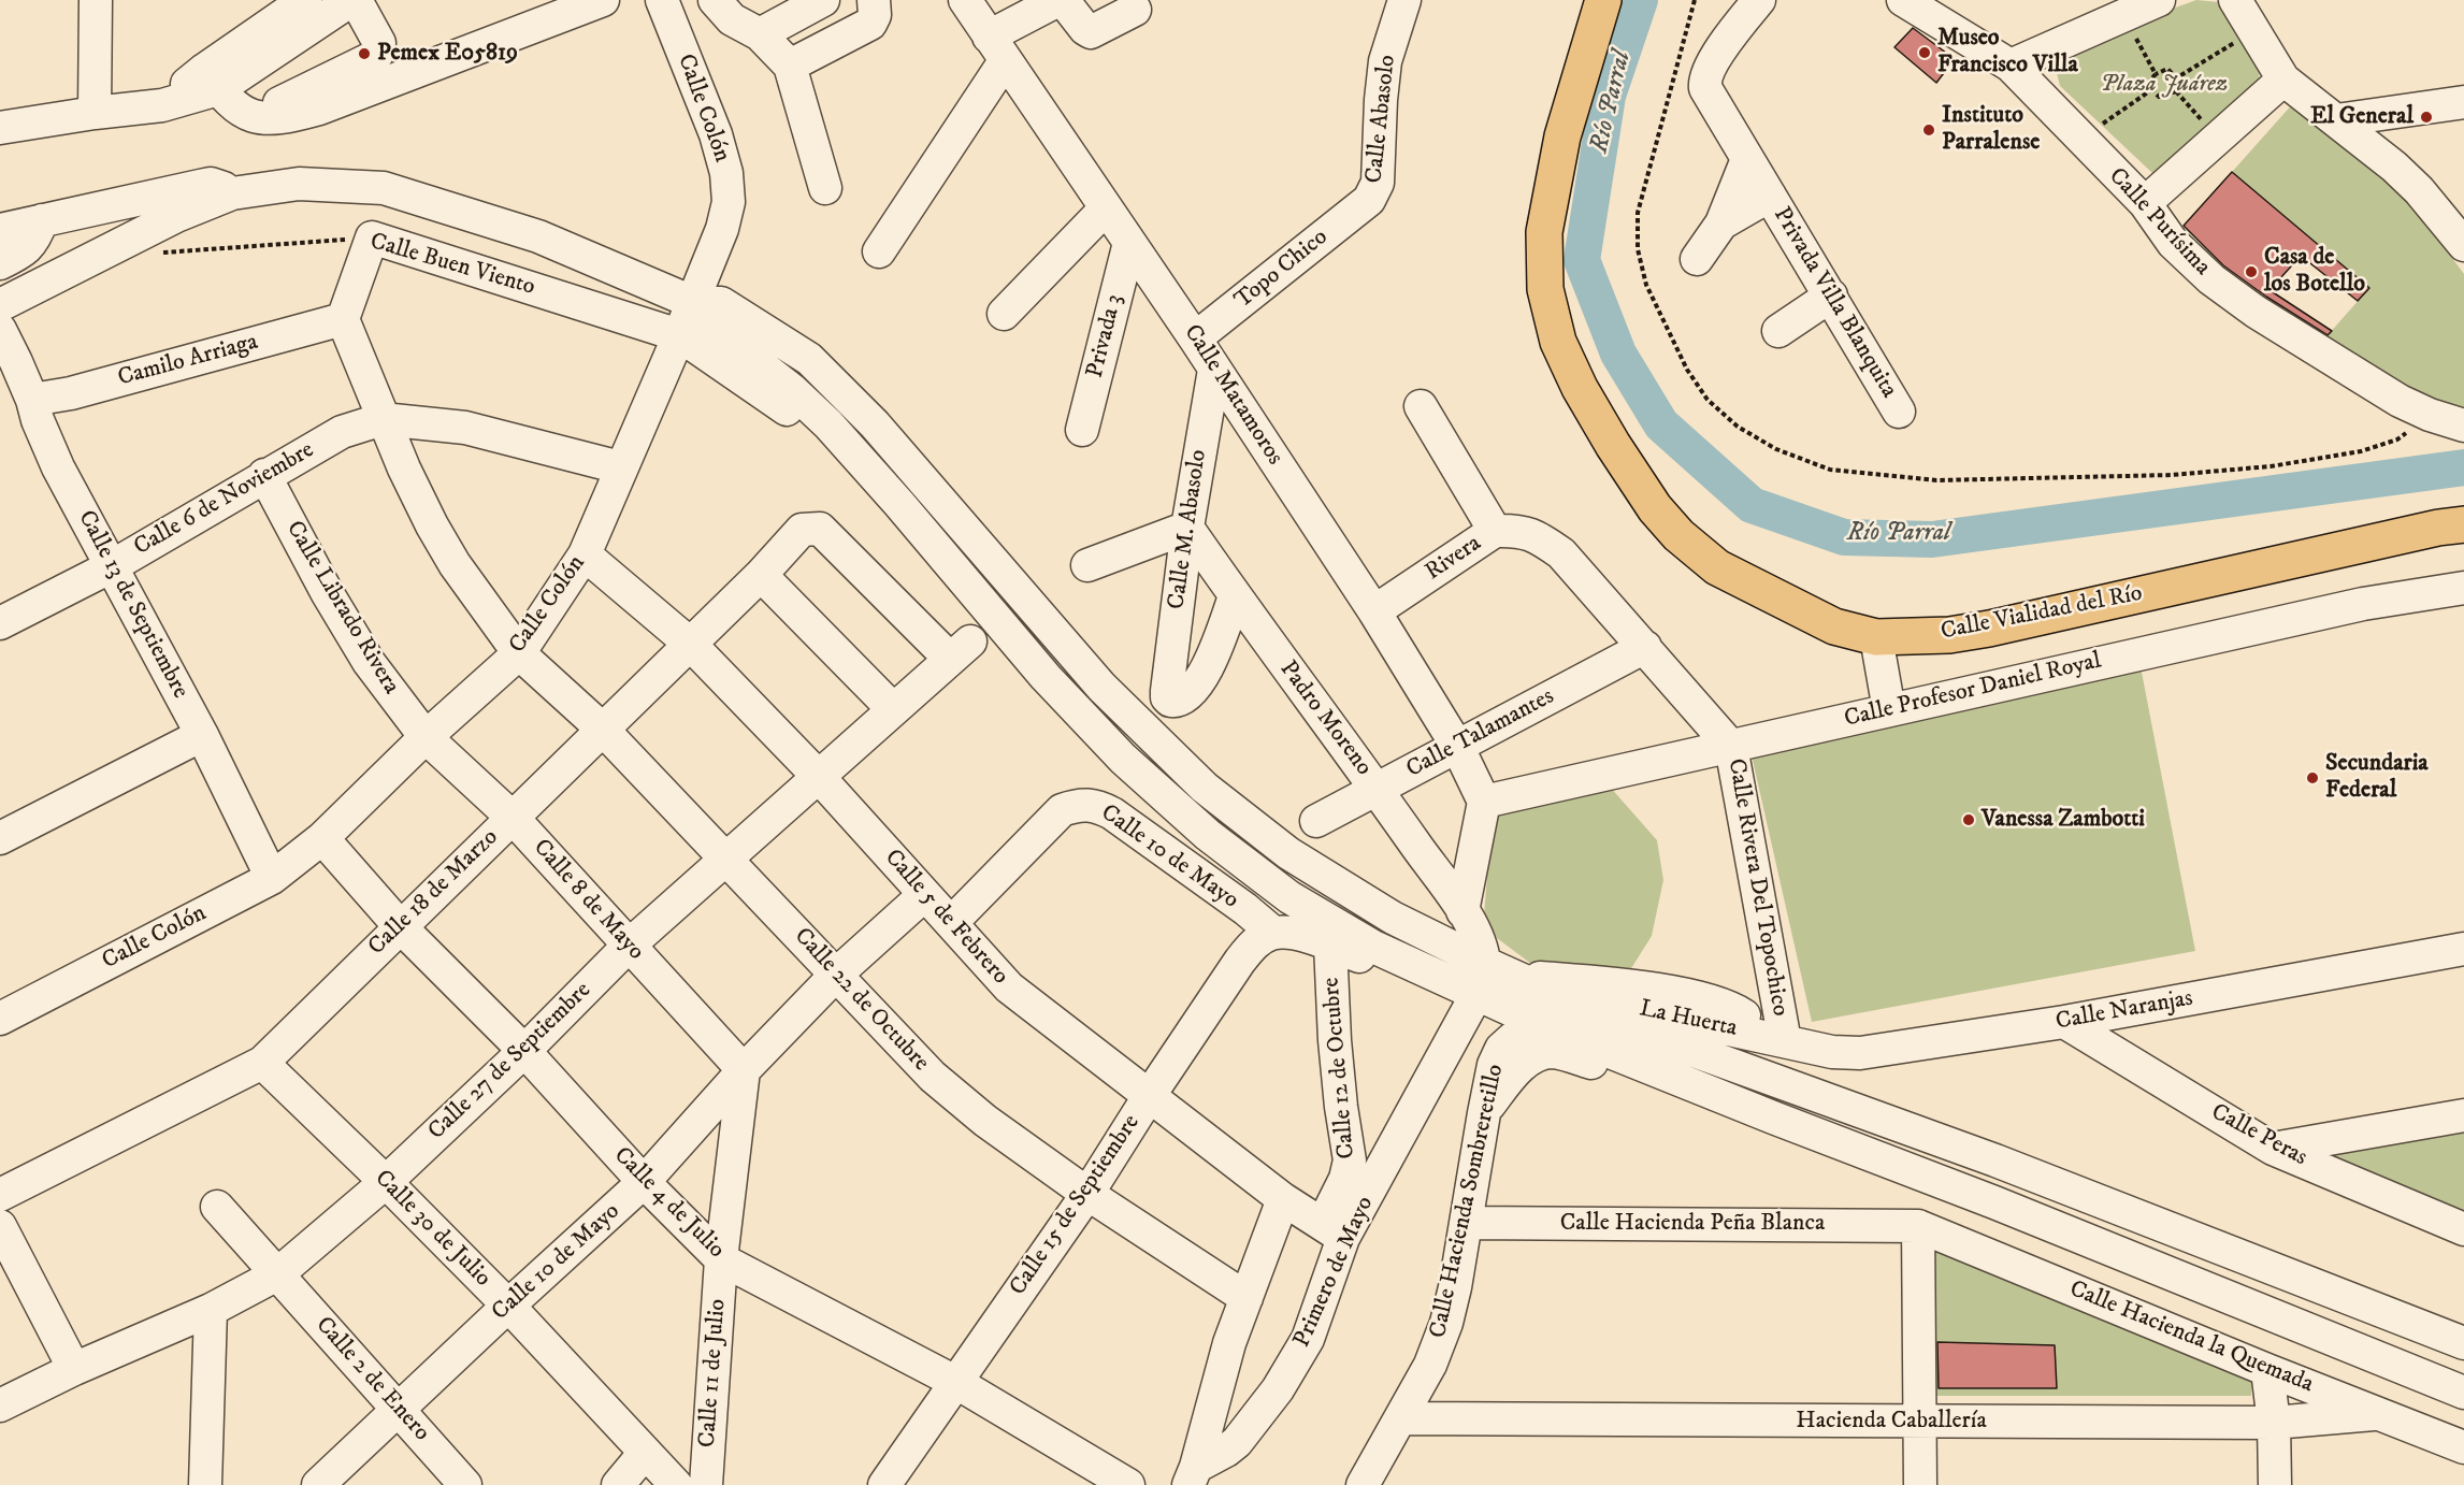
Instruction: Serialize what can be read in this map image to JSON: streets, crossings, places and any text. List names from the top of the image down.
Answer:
{
  "streets": {
    "main road": ["Calle Vialidad del Río"],
    "street": [
      "Calle Colón",
      "Calle Abasolo",
      "Calle Purísima",
      "Calle Buen Viento",
      "Topo Chico",
      "Privada Villa Blanquita",
      "Privada 3",
      "Camilo Arriaga",
      "Calle Matamoros",
      "Calle 6 de Noviembre",
      "Calle M. Abasolo",
      "Rivera",
      "Calle 13 de Septiembre",
      "Calle Librado Rivera",
      "Calle Profesor Daniel Royal",
      "Padro Moreno",
      "Calle Talamantes",
      "Calle 10 de Mayo",
      "Calle Rivera Del Topochico",
      "Calle 18 de Marzo",
      "Calle 8 de Mayo",
      "Calle 5 de Febrero",
      "Calle 22 de Octubre",
      "Calle Naranjas",
      "La Huerta",
      "Calle 27 de Septiembre",
      "Calle 12 de Octubre",
      "Calle Peras",
      "Calle Hacienda Sombreretillo",
      "Calle 4 de Julio",
      "Calle 15 de Septiembre",
      "Calle Hacienda Peña Blanca",
      "Calle 30 de Julio",
      "Primero de Mayo",
      "Calle Hacienda la Quemada",
      "Calle 11 de Julio",
      "Calle 2 de Enero",
      "Hacienda Caballería"
    ]
  },
  "crossings": [
    ["Calle Colón", "Calle Buen Viento"],
    ["Calle Colón", "Calle 13 de Septiembre"],
    ["Calle Colón", "Calle Librado Rivera"],
    ["Calle Colón", "Calle 8 de Mayo"],
    ["Calle Colón", "Calle 5 de Febrero"],
    ["Calle Colón", "Calle 22 de Octubre"],
    ["Calle Colón", "Calle 4 de Julio"],
    ["Calle Abasolo", "Topo Chico"],
    ["Topo Chico", "Calle Matamoros"],
    ["Privada 3", "Calle Matamoros"],
    ["Camilo Arriaga", "Calle 13 de Septiembre"],
    ["Camilo Arriaga", "Calle 22 de Octubre"],
    ["Calle Matamoros", "Calle M. Abasolo"],
    ["Calle Matamoros", "Rivera"],
    ["Calle Matamoros", "Calle Profesor Daniel Royal"],
    ["Calle Matamoros", "Calle Talamantes"],
    ["Calle 6 de Noviembre", "Calle 13 de Septiembre"],
    ["Calle 6 de Noviembre", "Calle Librado Rivera"],
    ["Calle 6 de Noviembre", "Calle 22 de Octubre"],
    ["Calle M. Abasolo", "Padro Moreno"],
    ["Rivera", "Calle Rivera Del Topochico"],
    ["Calle Librado Rivera", "Calle 8 de Mayo"],
    ["Calle Profesor Daniel Royal", "Calle Rivera Del Topochico"],
    ["Padro Moreno", "Calle Talamantes"],
    ["Calle Talamantes", "Calle Rivera Del Topochico"],
    ["Calle 10 de Mayo", "Calle 8 de Mayo"],
    ["Calle 10 de Mayo", "Calle 5 de Febrero"],
    ["Calle 10 de Mayo", "Calle 22 de Octubre"],
    ["Calle 10 de Mayo", "Calle 4 de Julio"],
    ["Calle 10 de Mayo", "Calle 15 de Septiembre"],
    ["Calle 10 de Mayo", "Calle 30 de Julio"],
    ["Calle 10 de Mayo", "Calle 11 de Julio"],
    ["Calle 10 de Mayo", "Calle 2 de Enero"],
    ["Calle Rivera Del Topochico", "Calle Naranjas"],
    ["Calle Rivera Del Topochico", "La Huerta"],
    ["Calle 18 de Marzo", "Calle 8 de Mayo"],
    ["Calle 18 de Marzo", "Calle 5 de Febrero"],
    ["Calle 18 de Marzo", "Calle 22 de Octubre"],
    ["Calle 18 de Marzo", "Calle 27 de Septiembre"],
    ["Calle 18 de Marzo", "Calle 4 de Julio"],
    ["Calle 18 de Marzo", "Calle 30 de Julio"],
    ["Calle 8 de Mayo", "Calle 27 de Septiembre"],
    ["Calle 8 de Mayo", "Calle 11 de Julio"],
    ["Calle 5 de Febrero", "Calle 27 de Septiembre"],
    ["Calle 5 de Febrero", "Calle 12 de Octubre"],
    ["Calle 5 de Febrero", "Calle 15 de Septiembre"],
    ["Calle 5 de Febrero", "Primero de Mayo"],
    ["Calle 22 de Octubre", "Calle 27 de Septiembre"],
    ["Calle 22 de Octubre", "Calle 15 de Septiembre"],
    ["Calle Naranjas", "La Huerta"],
    ["Calle Naranjas", "Calle Peras"],
    ["Calle 27 de Septiembre", "Calle 4 de Julio"],
    ["Calle 27 de Septiembre", "Calle 30 de Julio"],
    ["Calle 27 de Septiembre", "Calle 2 de Enero"],
    ["Calle 12 de Octubre", "Primero de Mayo"],
    ["Calle Hacienda Sombreretillo", "Calle Hacienda Peña Blanca"],
    ["Calle Hacienda Sombreretillo", "Hacienda Caballería"],
    ["Calle 4 de Julio", "Calle 15 de Septiembre"],
    ["Calle 4 de Julio", "Calle 11 de Julio"],
    ["Calle Hacienda Peña Blanca", "Calle Hacienda la Quemada"],
    ["Calle Hacienda la Quemada", "Hacienda Caballería"]
  ],
  "water": ["Río Parral"],
  "parks": ["Plaza Juárez"],
  "places": [
    "Museo Francisco Villa",
    "Pemex E05819",
    "El General",
    "Instituto Parralense",
    "Casa de los Botello",
    "Secundaria Federal",
    "Vanessa Zambotti"
  ]
}
